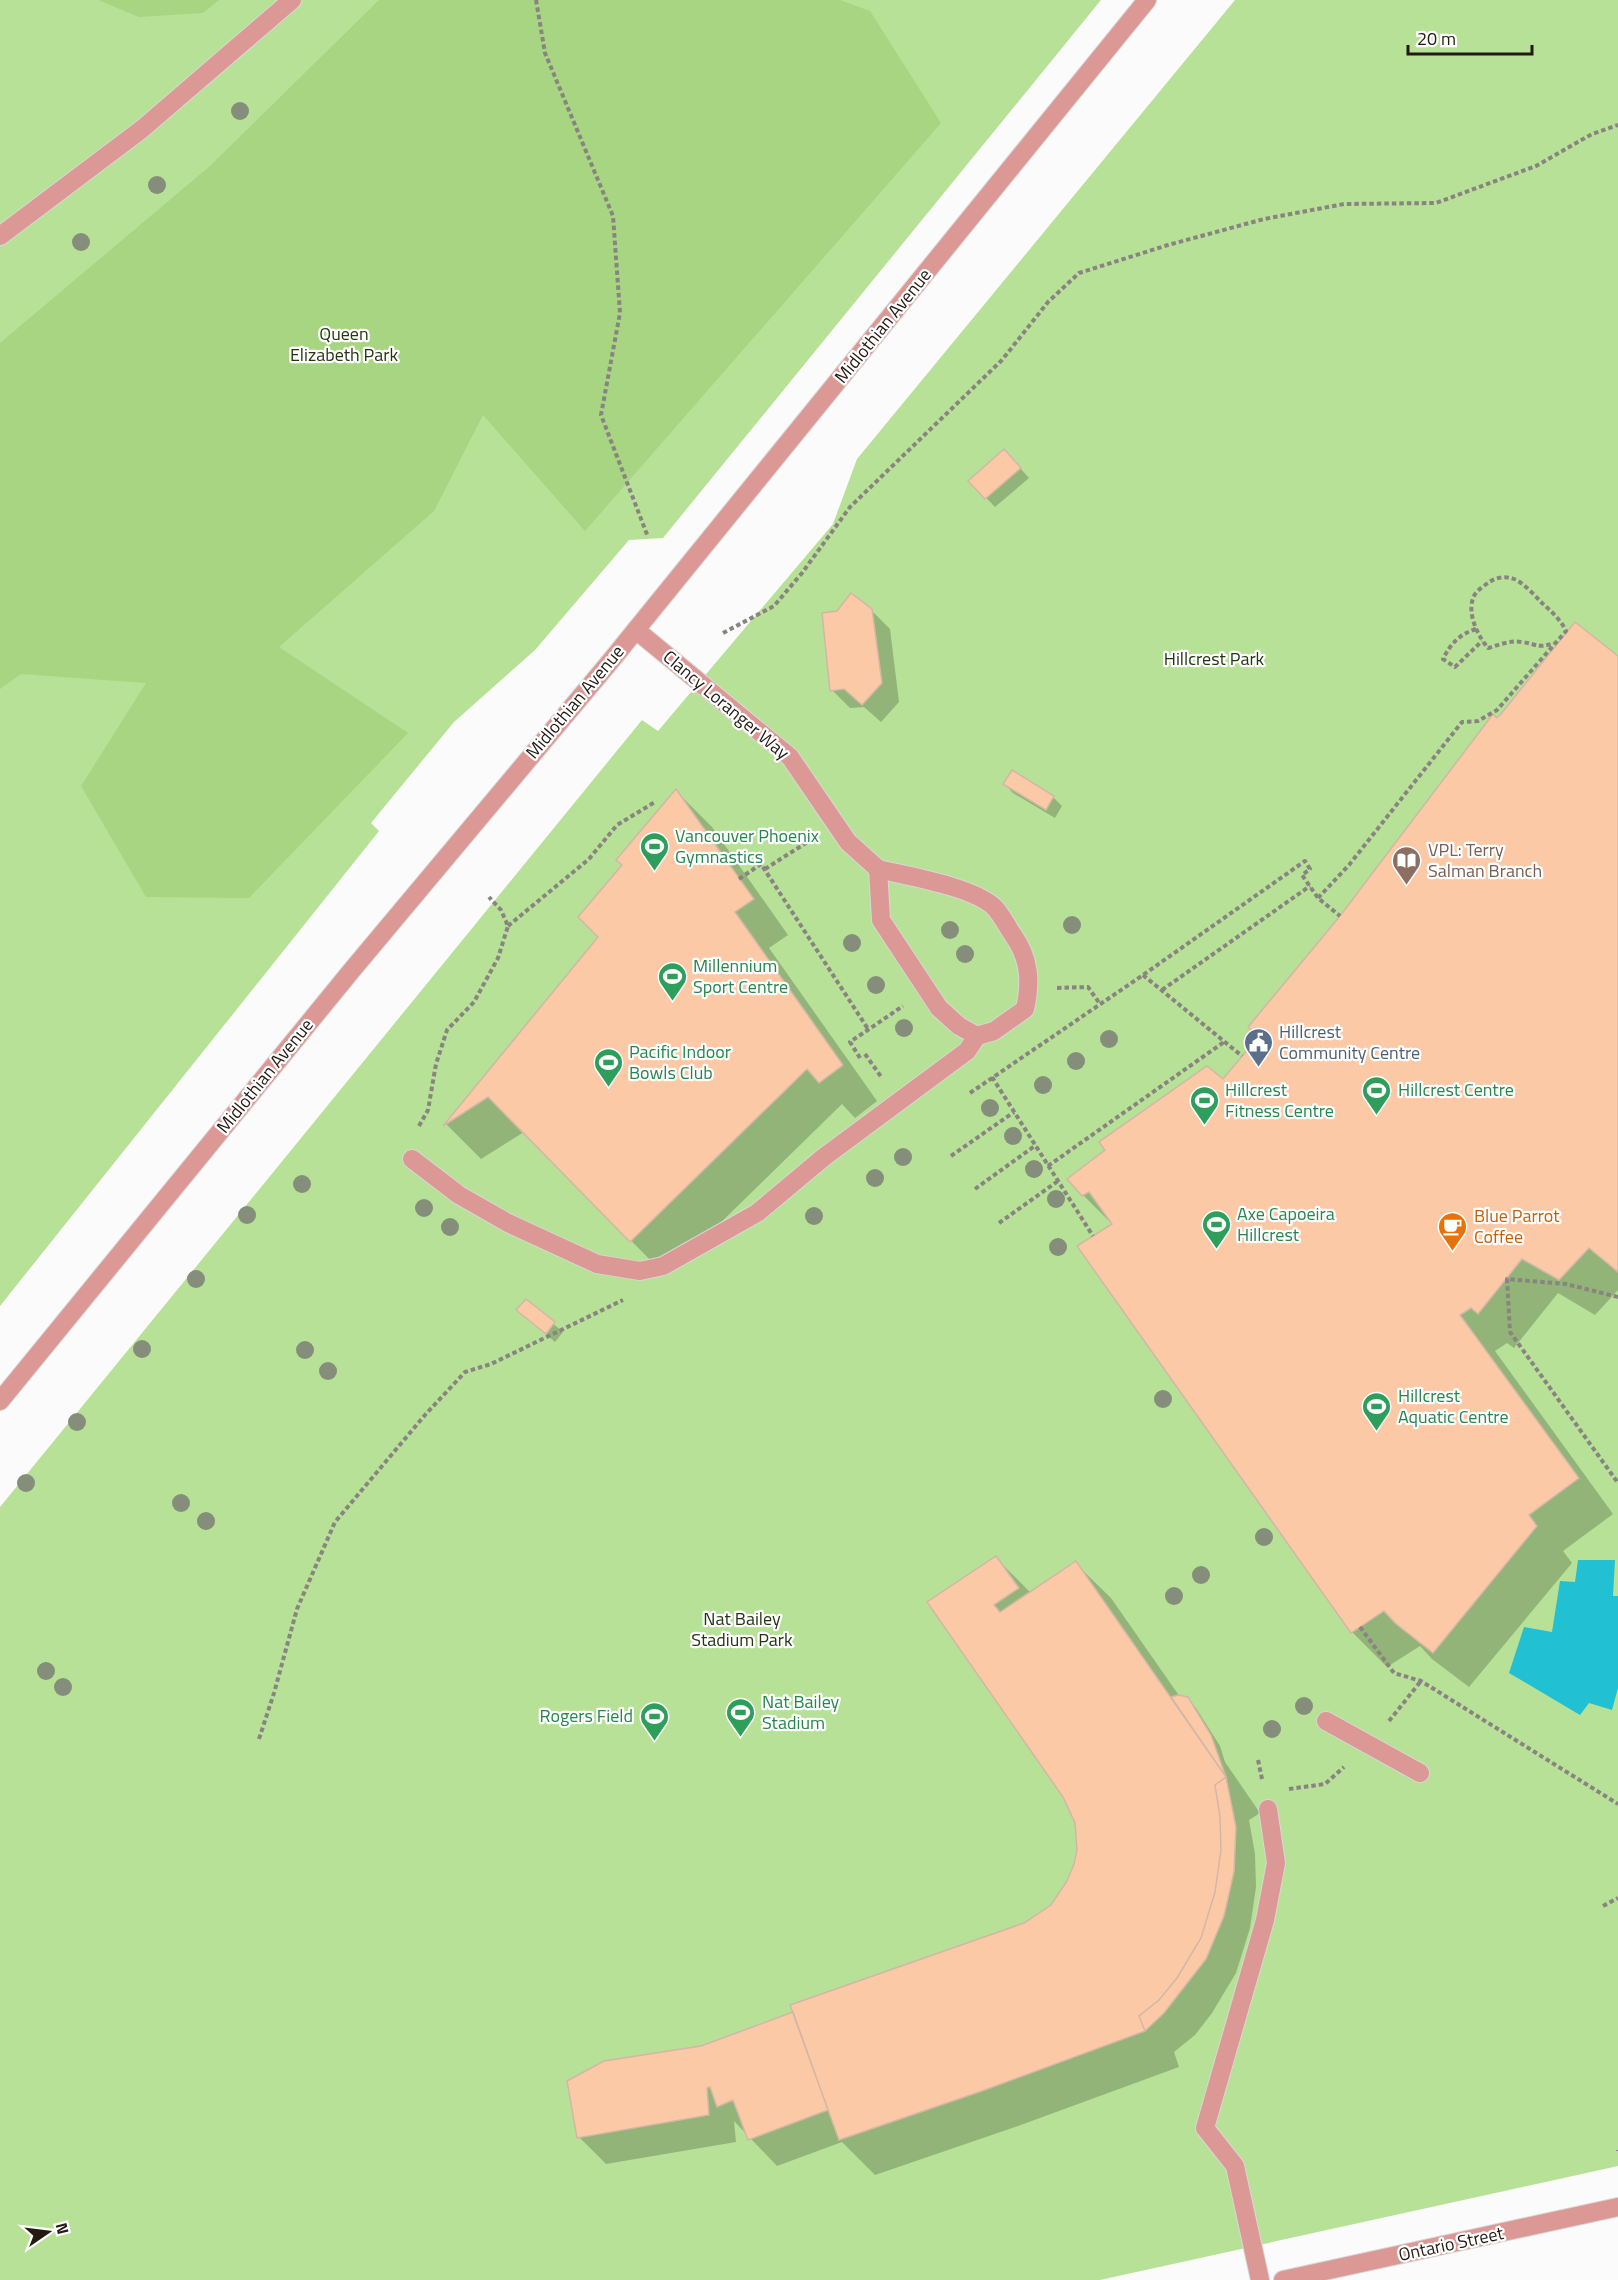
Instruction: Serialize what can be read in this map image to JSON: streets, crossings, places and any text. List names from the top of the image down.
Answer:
{
  "streets": {
    "street": ["Midlothian Avenue", "Clancy Loranger Way", "Ontario Street"]
  },
  "crossings": [
    ["Midlothian Avenue", "Clancy Loranger Way"]
  ],
  "parks": ["Queen Elizabeth Park", "Hillcrest Park", "Nat Bailey Stadium Park"],
  "places": {
    "sports": [
      "Vancouver Phoenix Gymnastics",
      "Millennium Sport Centre",
      "Pacific Indoor Bowls Club",
      "Hillcrest Centre",
      "Hillcrest Fitness Centre",
      "Axe Capoeira Hillcrest",
      "Hillcrest Aquatic Centre",
      "Nat Bailey Stadium",
      "Rogers Field"
    ],
    "library": ["VPL: Terry Salman Branch"],
    "public building": ["Hillcrest Community Centre"],
    "cafe": ["Blue Parrot Coffee"]
  },
  "scale_bar": "20 m",
  "north": "right"
}
